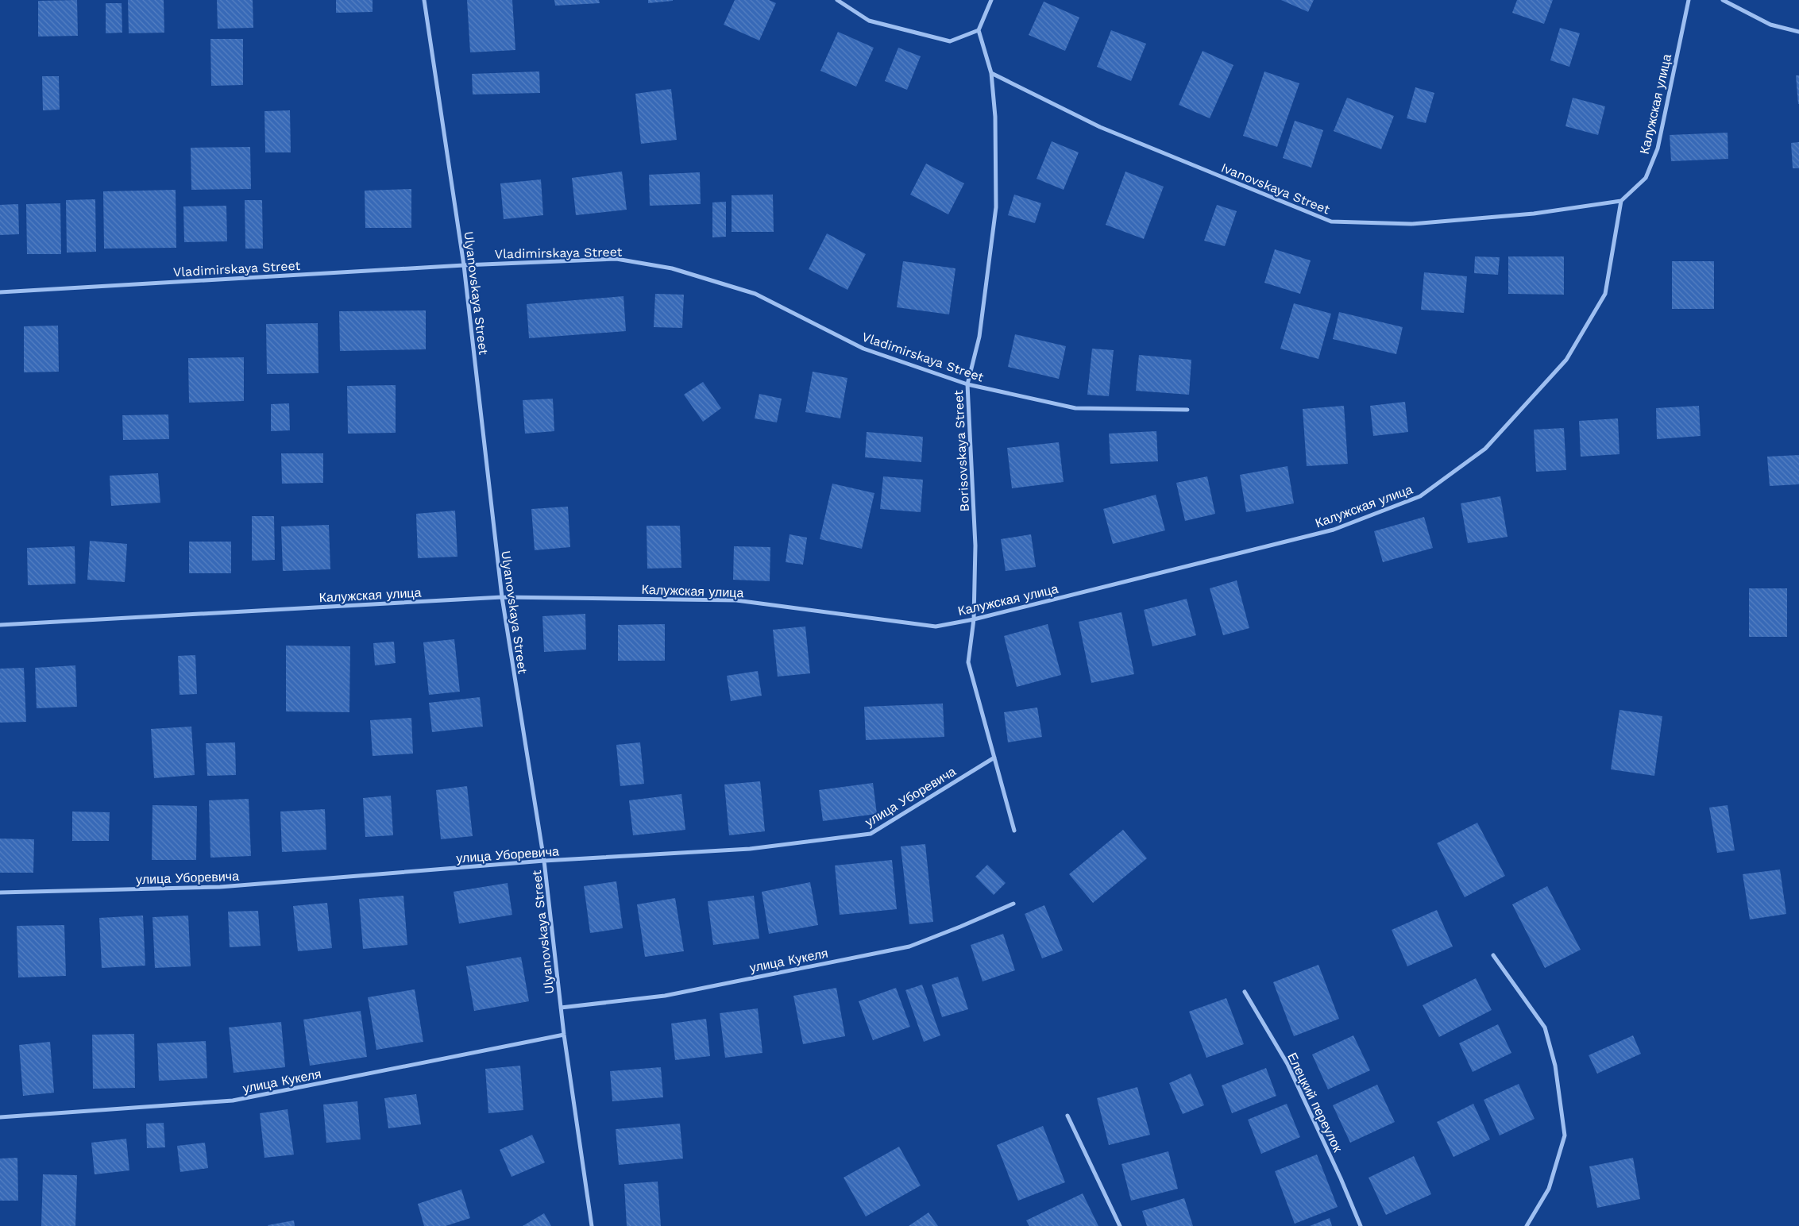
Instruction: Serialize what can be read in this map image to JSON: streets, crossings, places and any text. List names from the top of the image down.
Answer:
{
  "streets": {
    "street": [
      "Калужская улица",
      "Ivanovskaya Street",
      "Vladimirskaya Street",
      "Ulyanovskaya Street",
      "Borisovskaya Street",
      "улица Уборевича",
      "улица Кукеля",
      "Елецкий переулок"
    ]
  },
  "crossings": [
    ["Калужская улица", "Ivanovskaya Street"],
    ["Калужская улица", "Ulyanovskaya Street"],
    ["Калужская улица", "Borisovskaya Street"],
    ["Ivanovskaya Street", "Borisovskaya Street"],
    ["Vladimirskaya Street", "Ulyanovskaya Street"],
    ["Vladimirskaya Street", "Borisovskaya Street"],
    ["Ulyanovskaya Street", "улица Уборевича"],
    ["Ulyanovskaya Street", "улица Кукеля"],
    ["Borisovskaya Street", "улица Уборевича"]
  ]
}
